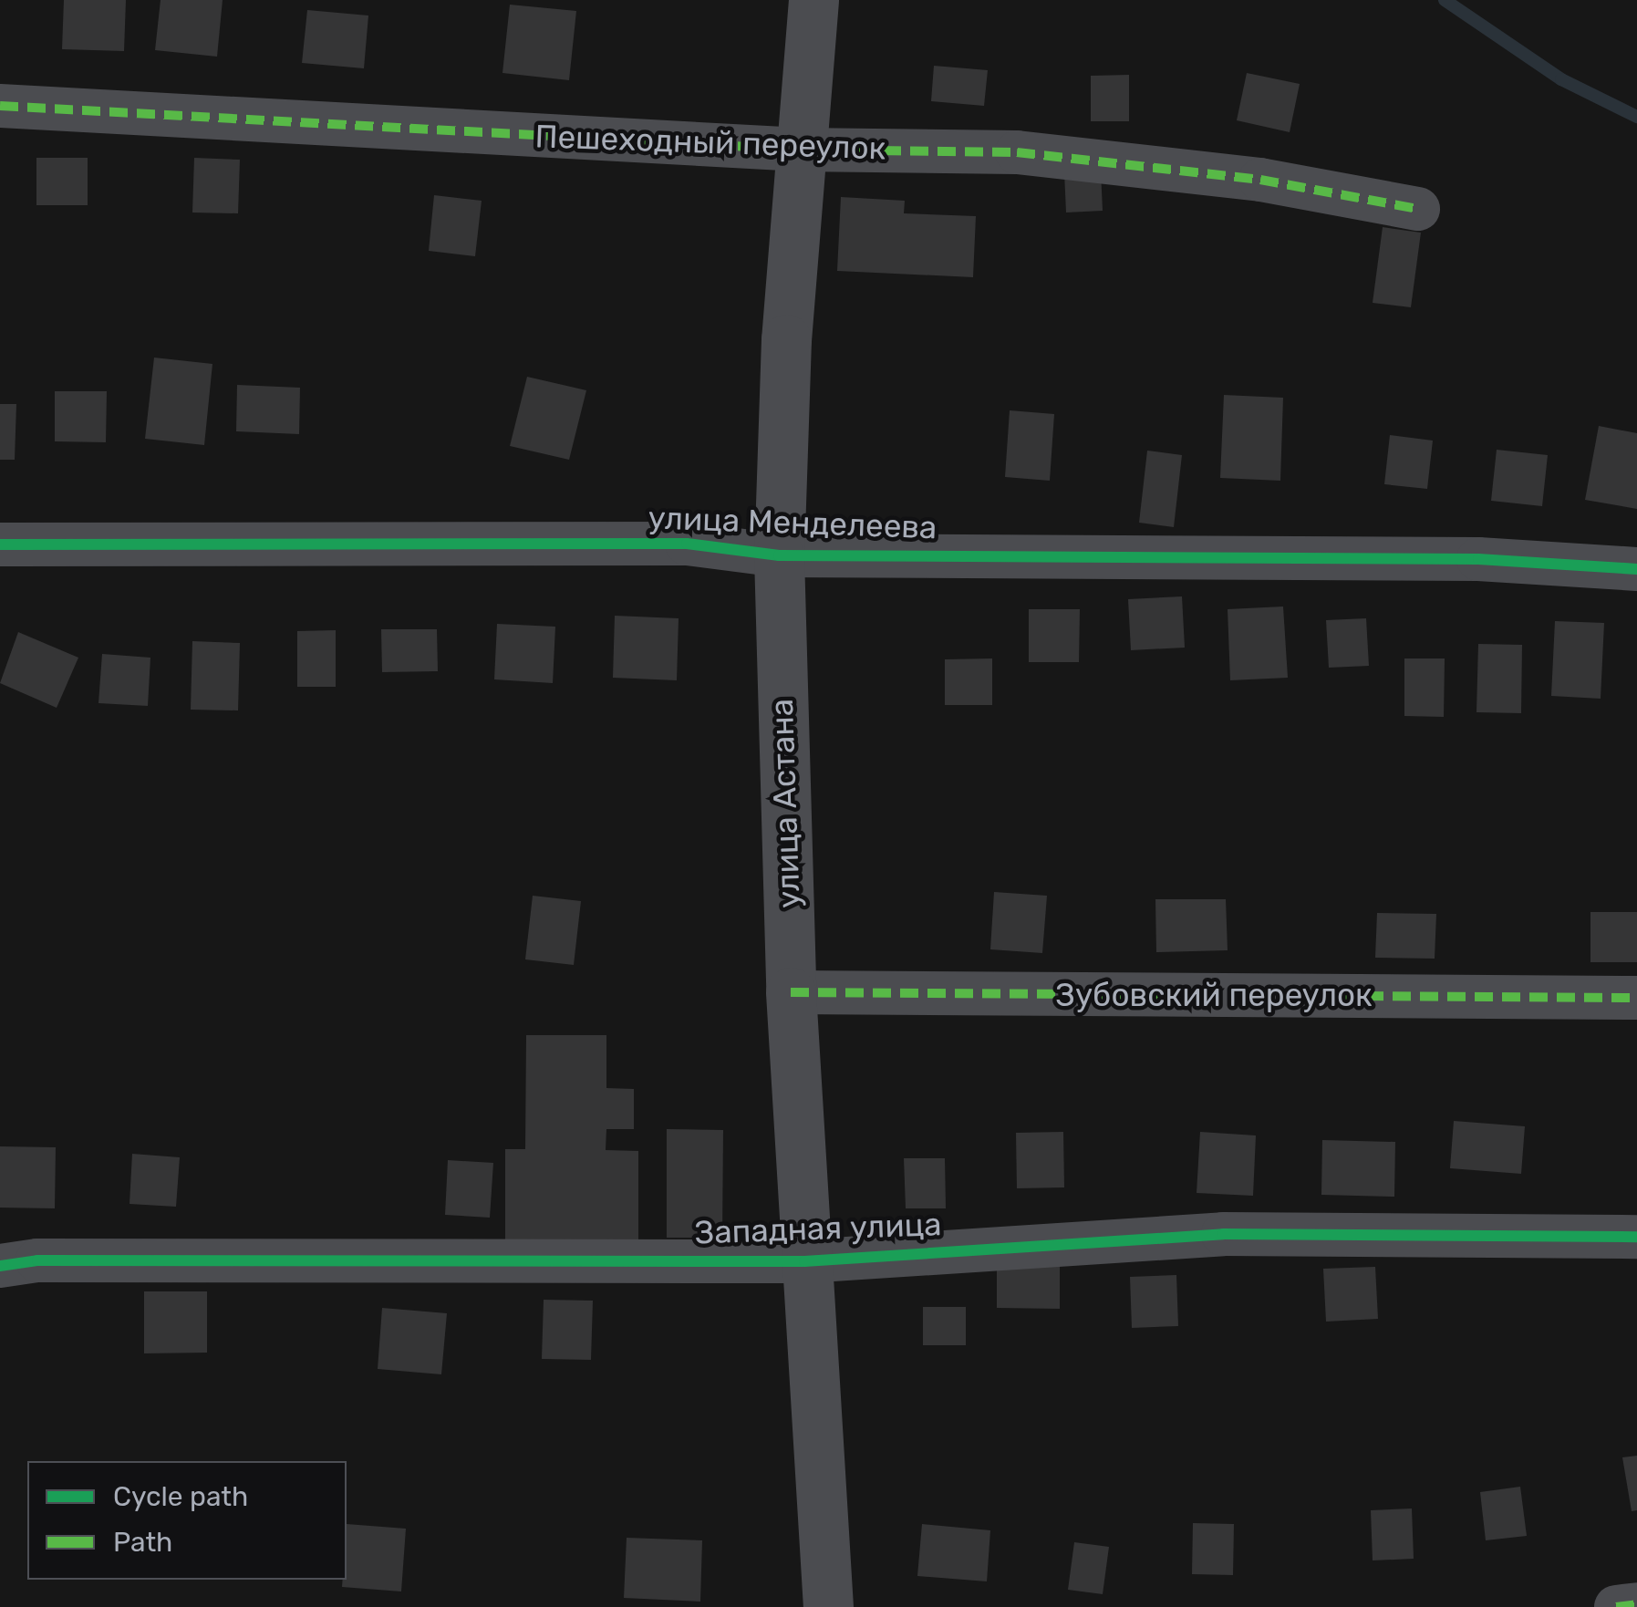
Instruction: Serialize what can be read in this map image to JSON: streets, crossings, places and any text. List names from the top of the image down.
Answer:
{
  "streets": {
    "street": [
      "Пешеходный переулок",
      "улица Менделеева",
      "улица Астана",
      "Зубовский переулок",
      "Западная улица"
    ]
  },
  "crossings": [
    ["Пешеходный переулок", "улица Астана"],
    ["улица Менделеева", "улица Астана"],
    ["улица Астана", "Зубовский переулок"],
    ["улица Астана", "Западная улица"]
  ],
  "legend": ["Cycle path", "Path"]
}
